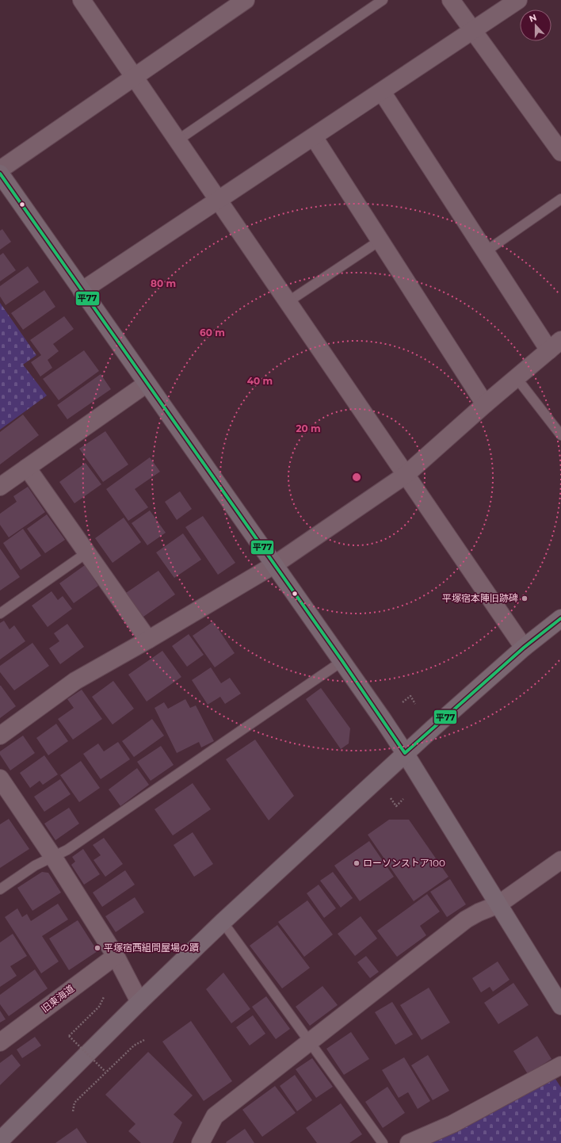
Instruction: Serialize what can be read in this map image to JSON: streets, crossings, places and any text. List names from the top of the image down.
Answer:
{
  "streets": {
    "street": ["旧東海道"]
  },
  "places": ["平塚宿本陣旧跡碑", "ローソンストア100", "平塚宿西組問屋場の蹟"],
  "lines": ["transit line 平77"],
  "north": "top",
  "rings": [
    "80 m",
    "60 m",
    "40 m",
    "20 m"
  ]
}
